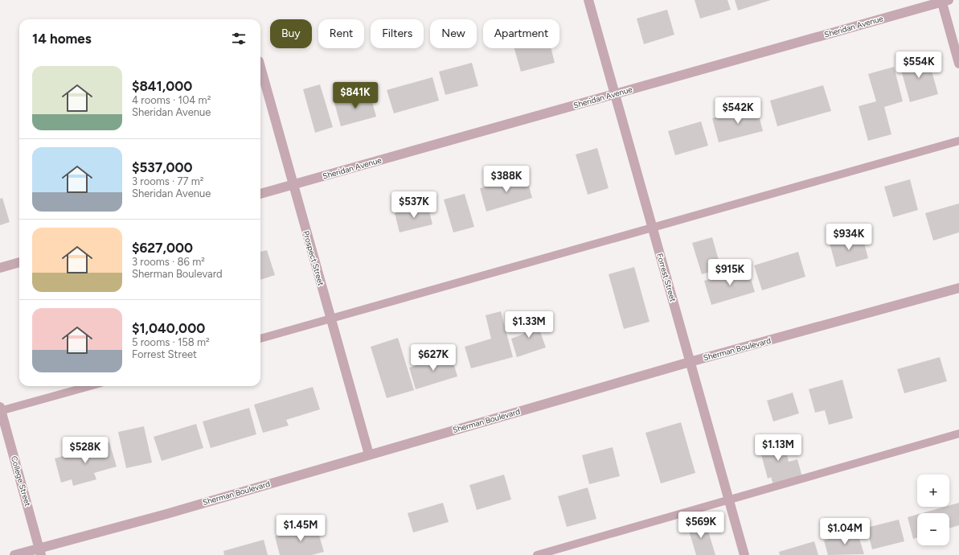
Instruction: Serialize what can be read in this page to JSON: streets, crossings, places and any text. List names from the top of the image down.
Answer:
{
  "streets": {
    "street": [
      "Sheridan Avenue",
      "Prospect Street",
      "Forrest Street",
      "Sherman Boulevard",
      "College Street"
    ]
  },
  "crossings": [
    ["Sheridan Avenue", "Prospect Street"],
    ["Sheridan Avenue", "Forrest Street"],
    ["Prospect Street", "Sherman Boulevard"],
    ["Forrest Street", "Sherman Boulevard"],
    ["Sherman Boulevard", "College Street"]
  ],
  "page": {
    "chip": [
      "Buy",
      "Rent",
      "Filters",
      "New",
      "Apartment"
    ],
    "heading": "14 homes",
    "price": [
      "$554K",
      "$841K",
      "$542K",
      "$388K",
      "$537K",
      "$934K",
      "$915K",
      "$1.33M",
      "$627K",
      "$1.13M",
      "$528K",
      "$569K",
      "$1.45M",
      "$1.04M"
    ],
    "list": [
      {
        "name": "$841,000",
        "note": "4 rooms · 104 m² · Sheridan Avenue"
      },
      {
        "name": "$537,000",
        "note": "3 rooms · 77 m² · Sheridan Avenue"
      },
      {
        "name": "$627,000",
        "note": "3 rooms · 86 m² · Sherman Boulevard"
      },
      {
        "name": "$1,040,000",
        "note": "5 rooms · 158 m² · Forrest Street"
      }
    ],
    "map_buttons": ["+", "−"]
  }
}
